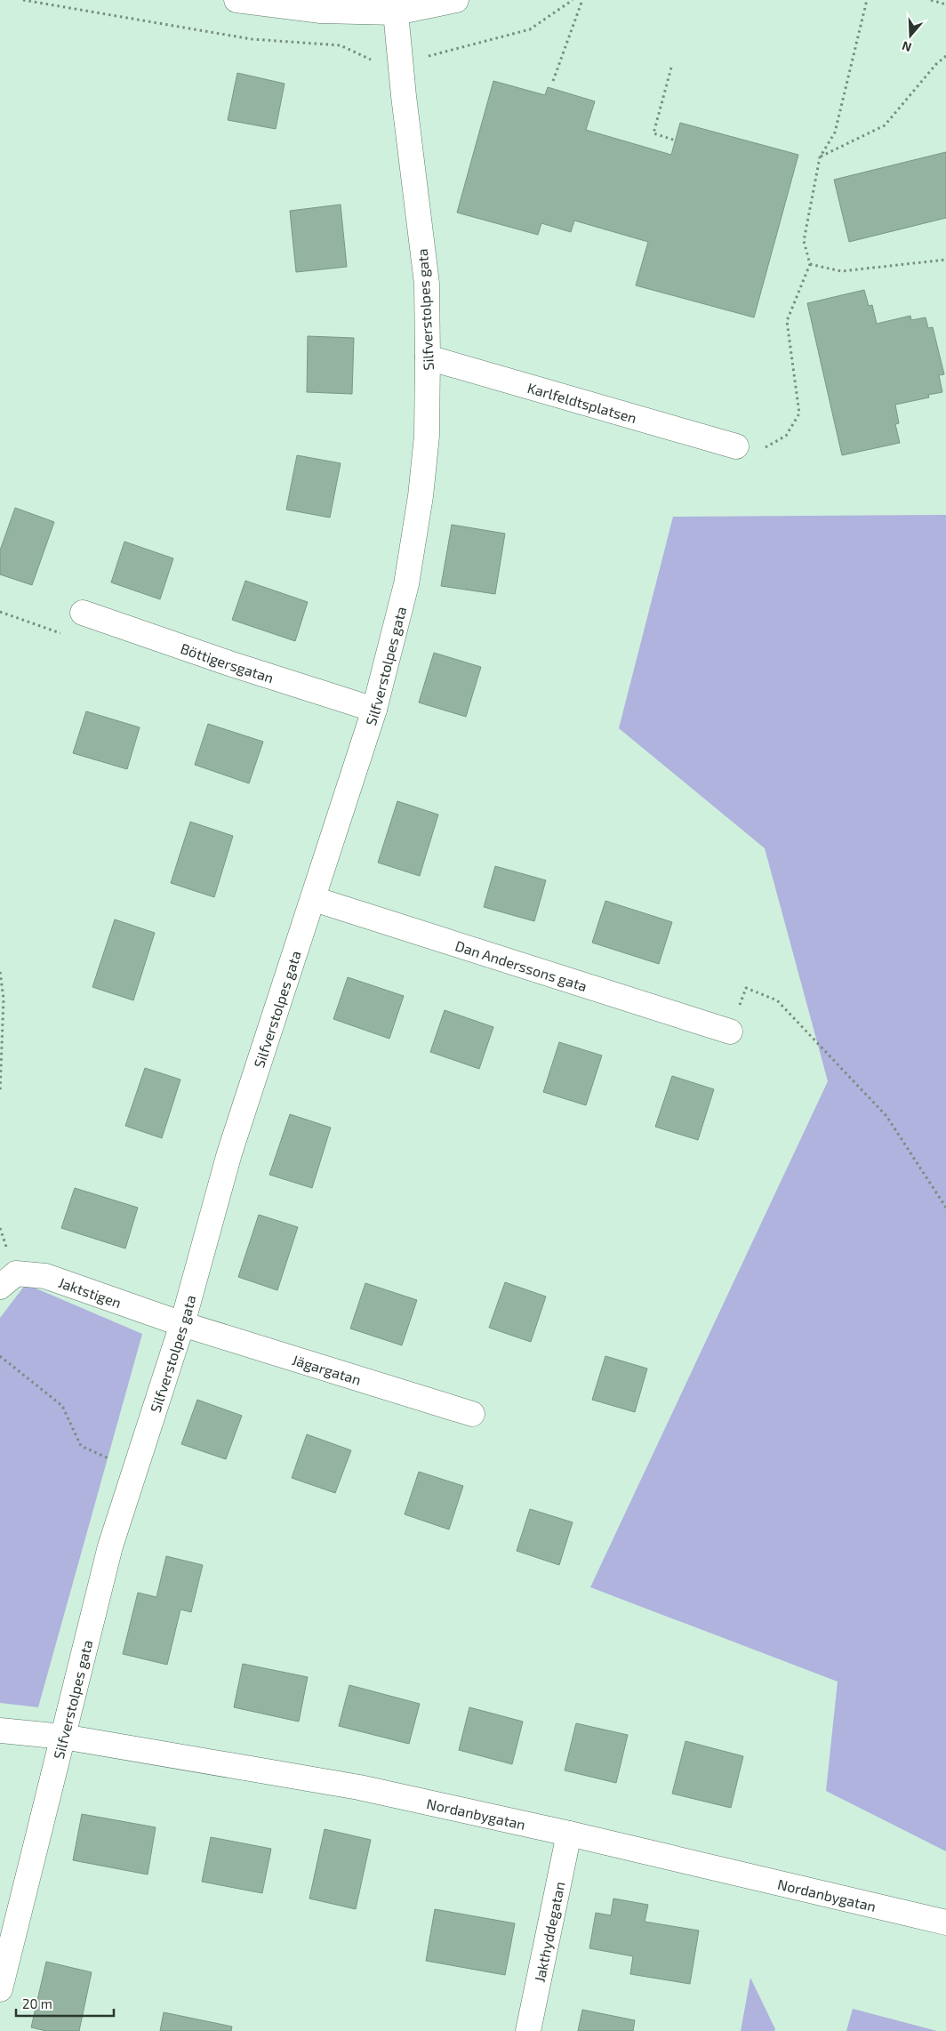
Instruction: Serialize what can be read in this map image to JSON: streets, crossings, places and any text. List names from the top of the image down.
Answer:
{
  "streets": {
    "street": [
      "Silfverstolpes gata",
      "Karlfeldtsplatsen",
      "Böttigersgatan",
      "Dan Anderssons gata",
      "Jaktstigen",
      "Jägargatan",
      "Nordanbygatan",
      "Jakthyddegatan"
    ]
  },
  "crossings": [
    ["Silfverstolpes gata", "Karlfeldtsplatsen"],
    ["Silfverstolpes gata", "Böttigersgatan"],
    ["Silfverstolpes gata", "Dan Anderssons gata"],
    ["Silfverstolpes gata", "Jaktstigen"],
    ["Silfverstolpes gata", "Jägargatan"],
    ["Silfverstolpes gata", "Nordanbygatan"],
    ["Jaktstigen", "Jägargatan"],
    ["Nordanbygatan", "Jakthyddegatan"]
  ],
  "scale_bar": "20 m",
  "north": "bottom"
}
